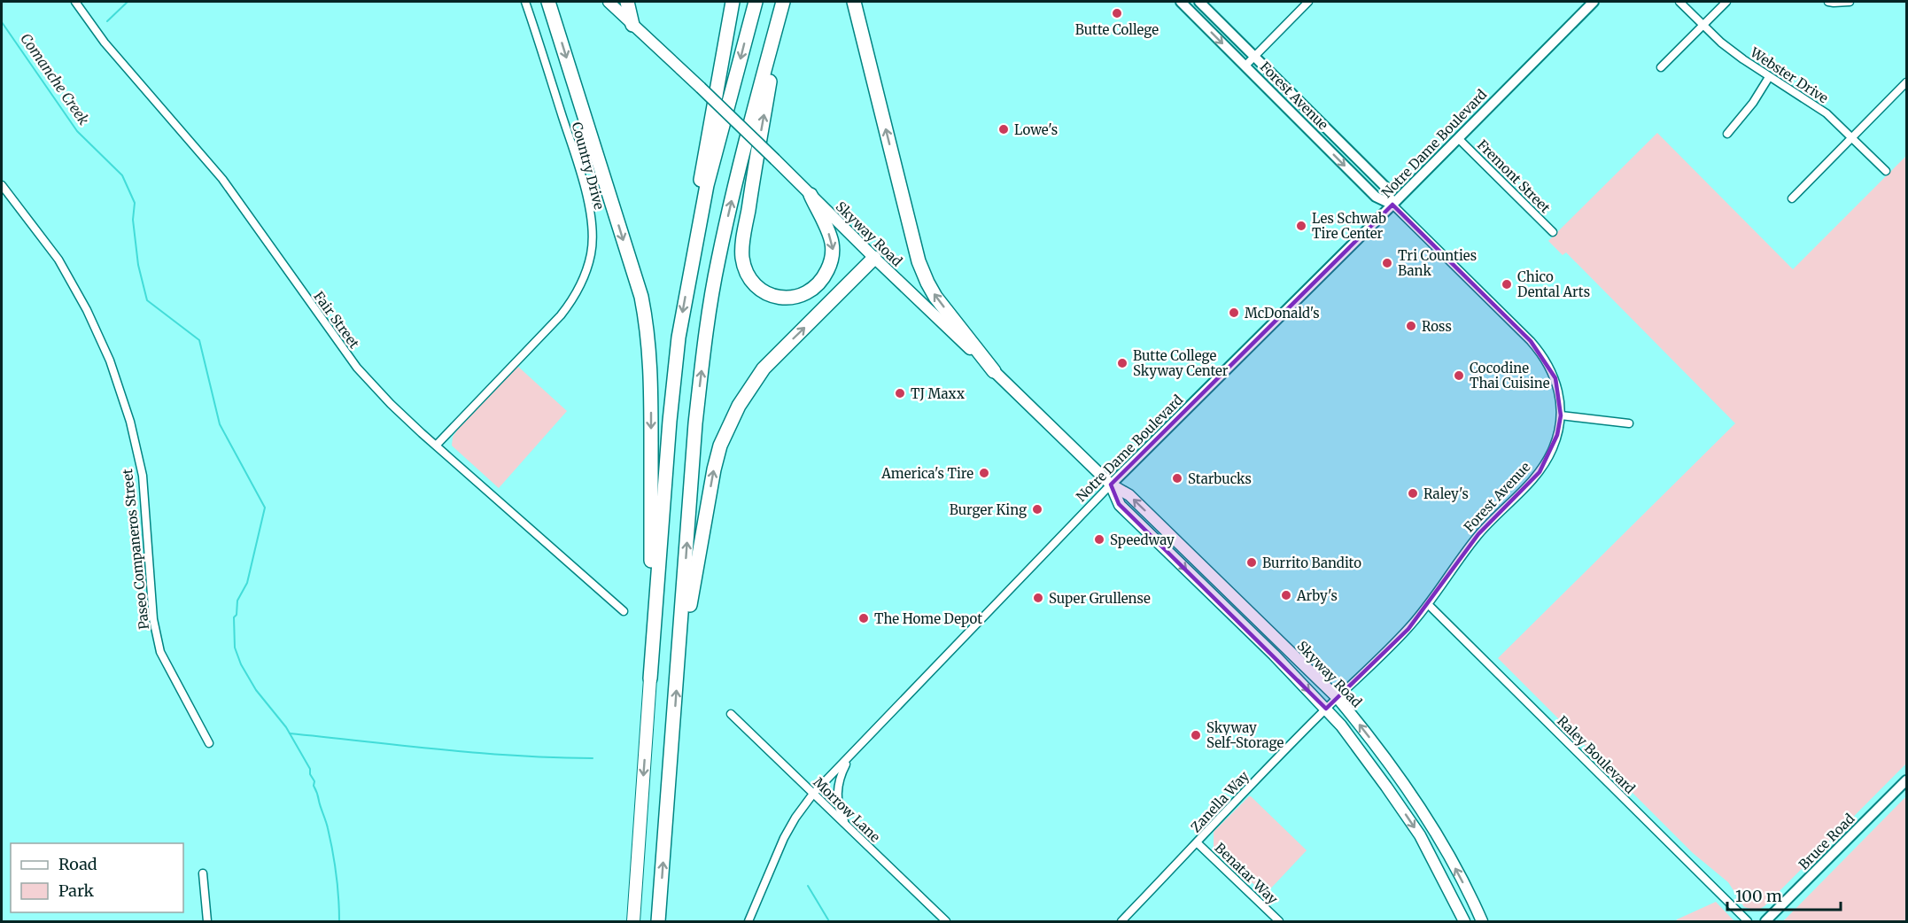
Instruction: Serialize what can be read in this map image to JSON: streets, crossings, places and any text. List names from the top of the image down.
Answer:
{
  "streets": {
    "main road": ["Skyway Road"],
    "street": [
      "Webster Drive",
      "Forest Avenue",
      "Notre Dame Boulevard",
      "Country Drive",
      "Fremont Street",
      "Fair Street",
      "Paseo Companeros Street",
      "Raley Boulevard",
      "Zanella Way",
      "Morrow Lane",
      "Bruce Road",
      "Benatar Way"
    ]
  },
  "crossings": [
    ["Forest Avenue", "Notre Dame Boulevard"],
    ["Forest Avenue", "Skyway Road"],
    ["Forest Avenue", "Raley Boulevard"],
    ["Forest Avenue", "Zanella Way"],
    ["Notre Dame Boulevard", "Fremont Street"],
    ["Notre Dame Boulevard", "Skyway Road"],
    ["Notre Dame Boulevard", "Morrow Lane"],
    ["Country Drive", "Fair Street"],
    ["Skyway Road", "Zanella Way"],
    ["Zanella Way", "Benatar Way"]
  ],
  "water": ["Comanche Creek"],
  "places": [
    "Butte College",
    "Lowe's",
    "Les Schwab Tire Center",
    "Tri Counties Bank",
    "Chico Dental Arts",
    "McDonald's",
    "Ross",
    "Butte College Skyway Center",
    "Cocodine Thai Cuisine",
    "TJ Maxx",
    "America's Tire",
    "Starbucks",
    "Raley's",
    "Burger King",
    "Speedway",
    "Burrito Bandito",
    "Arby's",
    "Super Grullense",
    "The Home Depot",
    "Skyway Self-Storage"
  ],
  "legend": ["Road", "Park"],
  "scale_bar": "100 m"
}
